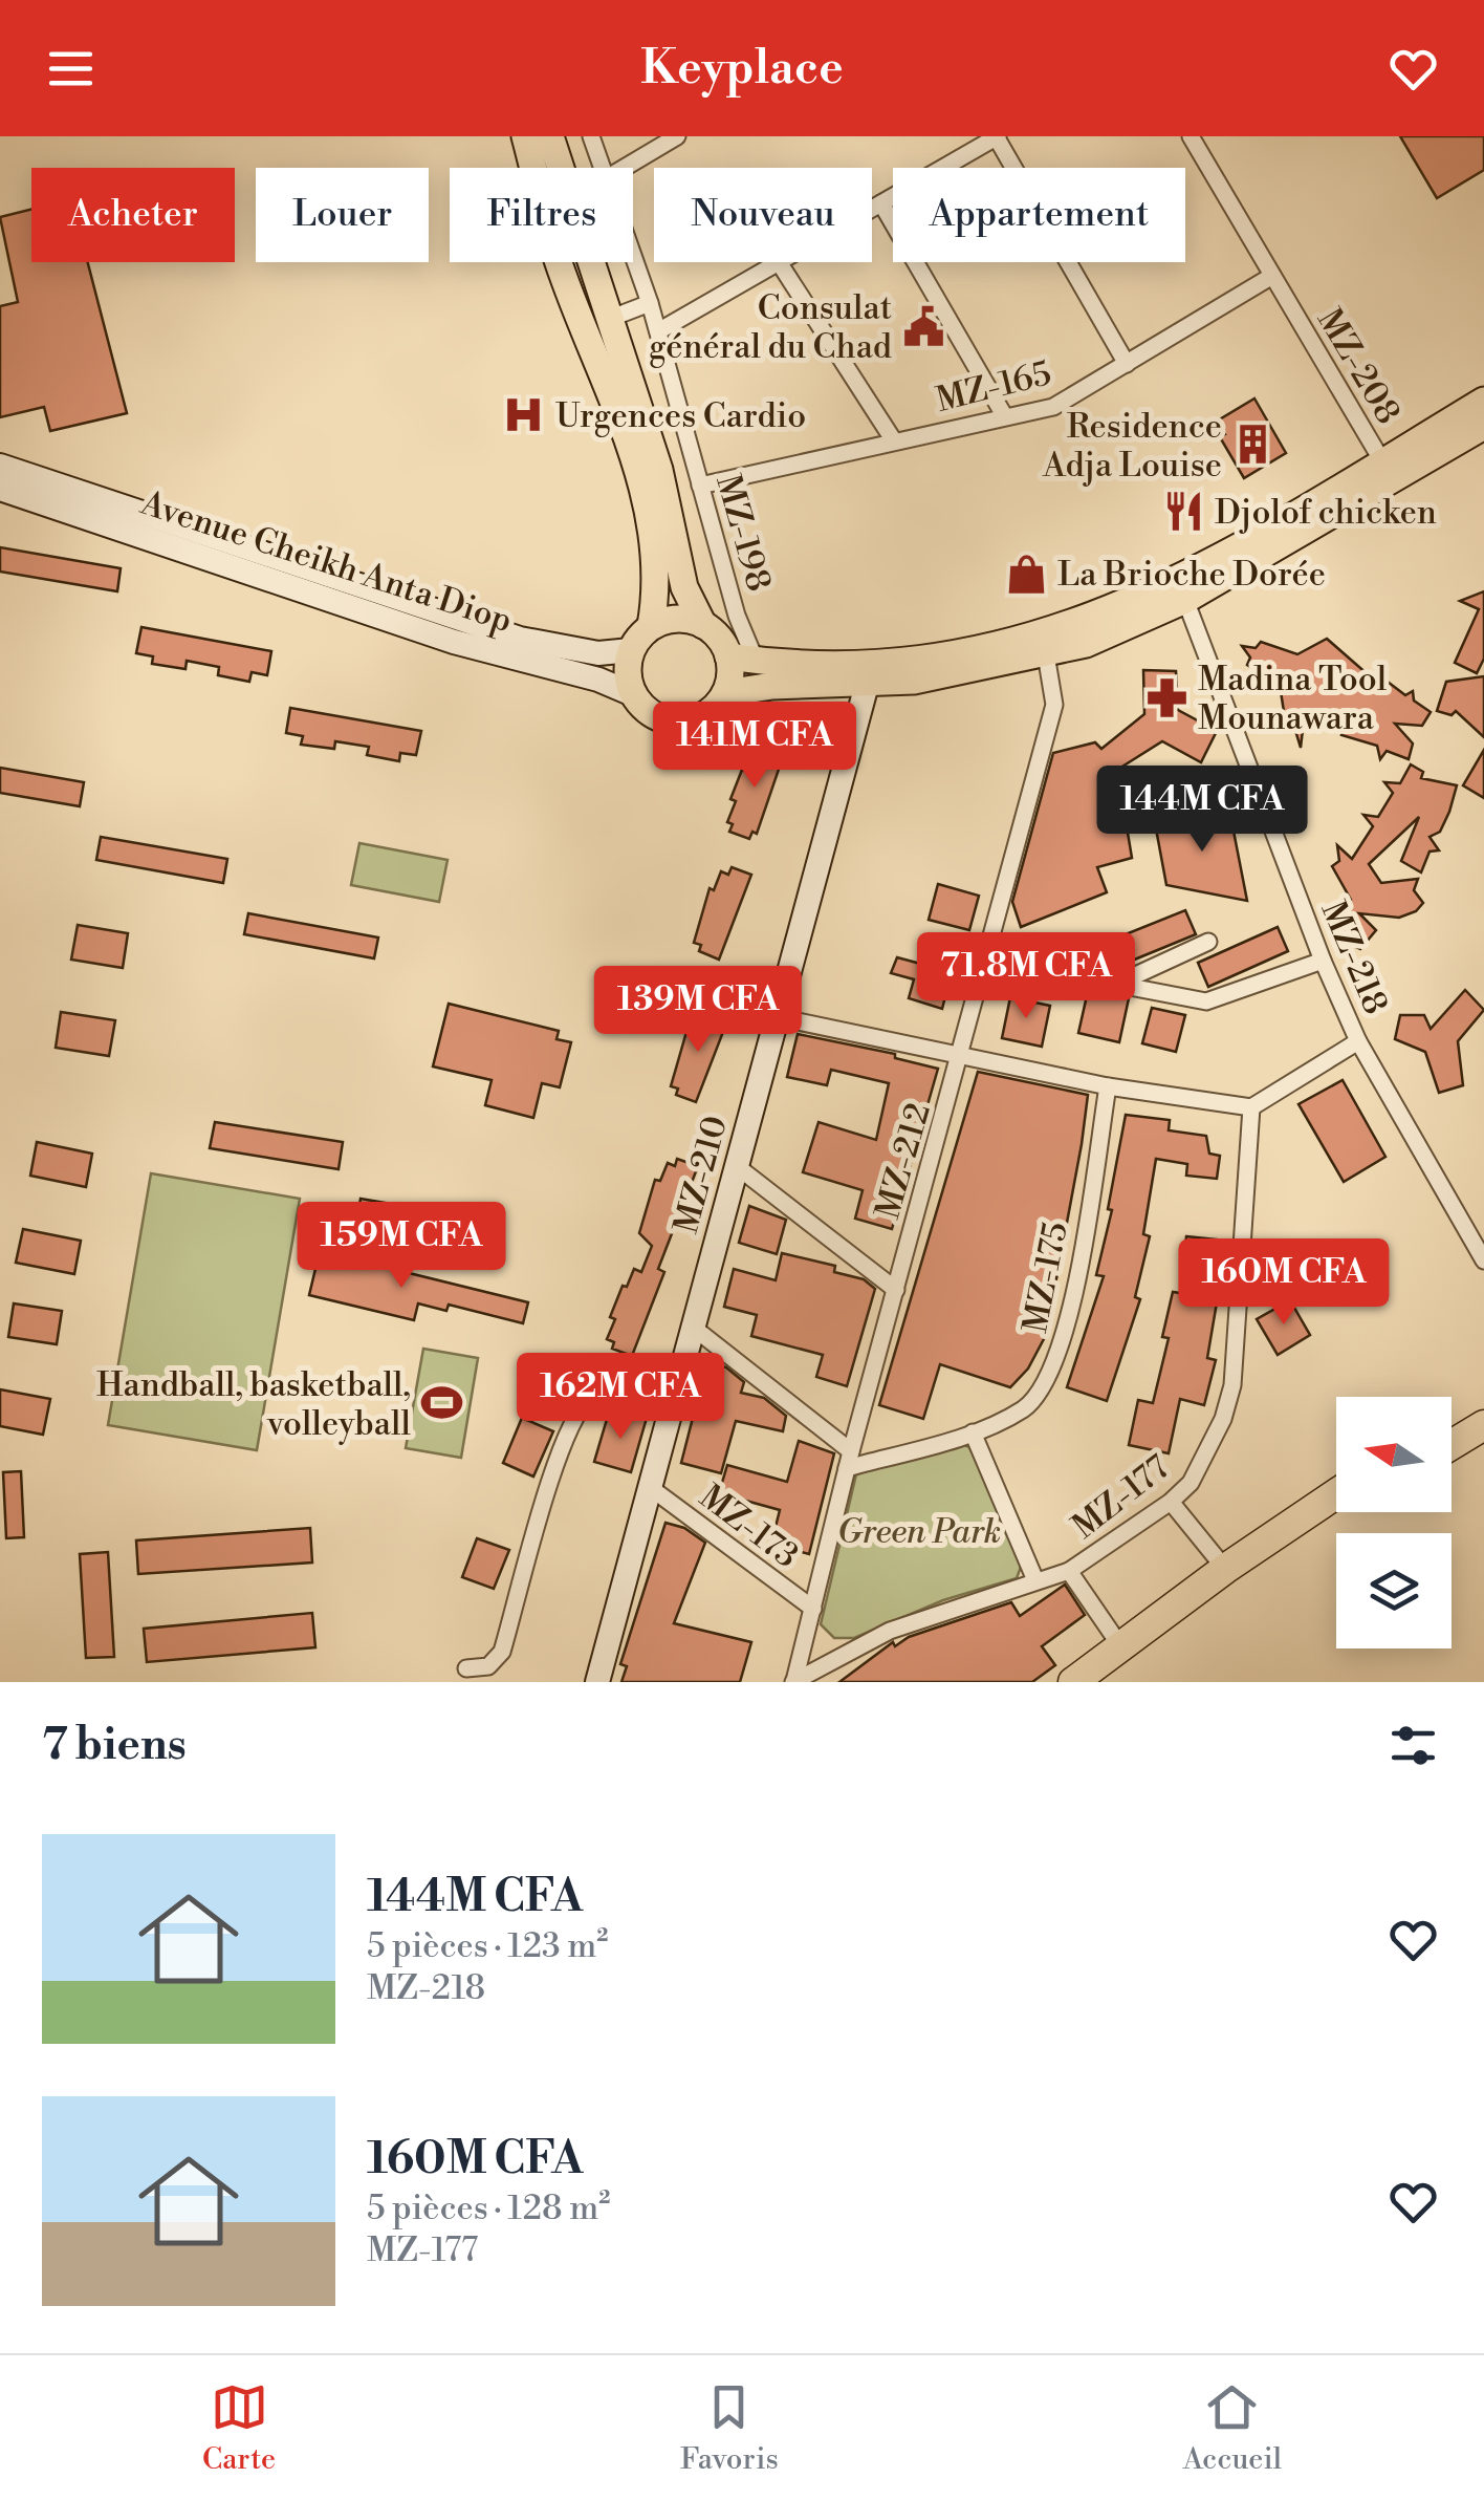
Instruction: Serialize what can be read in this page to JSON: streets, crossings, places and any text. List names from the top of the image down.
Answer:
{
  "streets": {
    "street": [
      "MZ-208",
      "MZ-165",
      "MZ-198",
      "Avenue Cheikh Anta Diop",
      "MZ-218",
      "MZ-212",
      "MZ-210",
      "MZ-175",
      "MZ-177",
      "MZ-173"
    ]
  },
  "crossings": [
    ["MZ-208", "MZ-165"],
    ["MZ-165", "MZ-198"],
    ["MZ-212", "MZ-175"],
    ["MZ-212", "MZ-177"],
    ["MZ-212", "MZ-173"],
    ["MZ-210", "MZ-173"]
  ],
  "parks": ["Green Park"],
  "places": {
    "public building": ["Consulat général du Chad"],
    "hospital": ["Urgences Cardio"],
    "building": ["Residence Adja Louise"],
    "restaurant": ["Djolof chicken"],
    "shop": ["La Brioche Dorée"],
    "pharmacy": ["Madina Tool Mounawara"],
    "sports": ["Handball, basketball, volleyball"]
  },
  "north": "left",
  "page": {
    "header": "Keyplace",
    "chip": [
      "Acheter",
      "Louer",
      "Filtres",
      "Nouveau",
      "Appartement"
    ],
    "price": [
      "141M CFA",
      "144M CFA",
      "71.8M CFA",
      "139M CFA",
      "159M CFA",
      "160M CFA",
      "162M CFA"
    ],
    "heading": "7 biens",
    "list": [
      {
        "name": "144M CFA",
        "note": "5 pièces · 123 m² · MZ-218"
      },
      {
        "name": "160M CFA",
        "note": "5 pièces · 128 m² · MZ-177"
      }
    ],
    "tabs": ["Carte", "Favoris", "Accueil"]
  }
}
